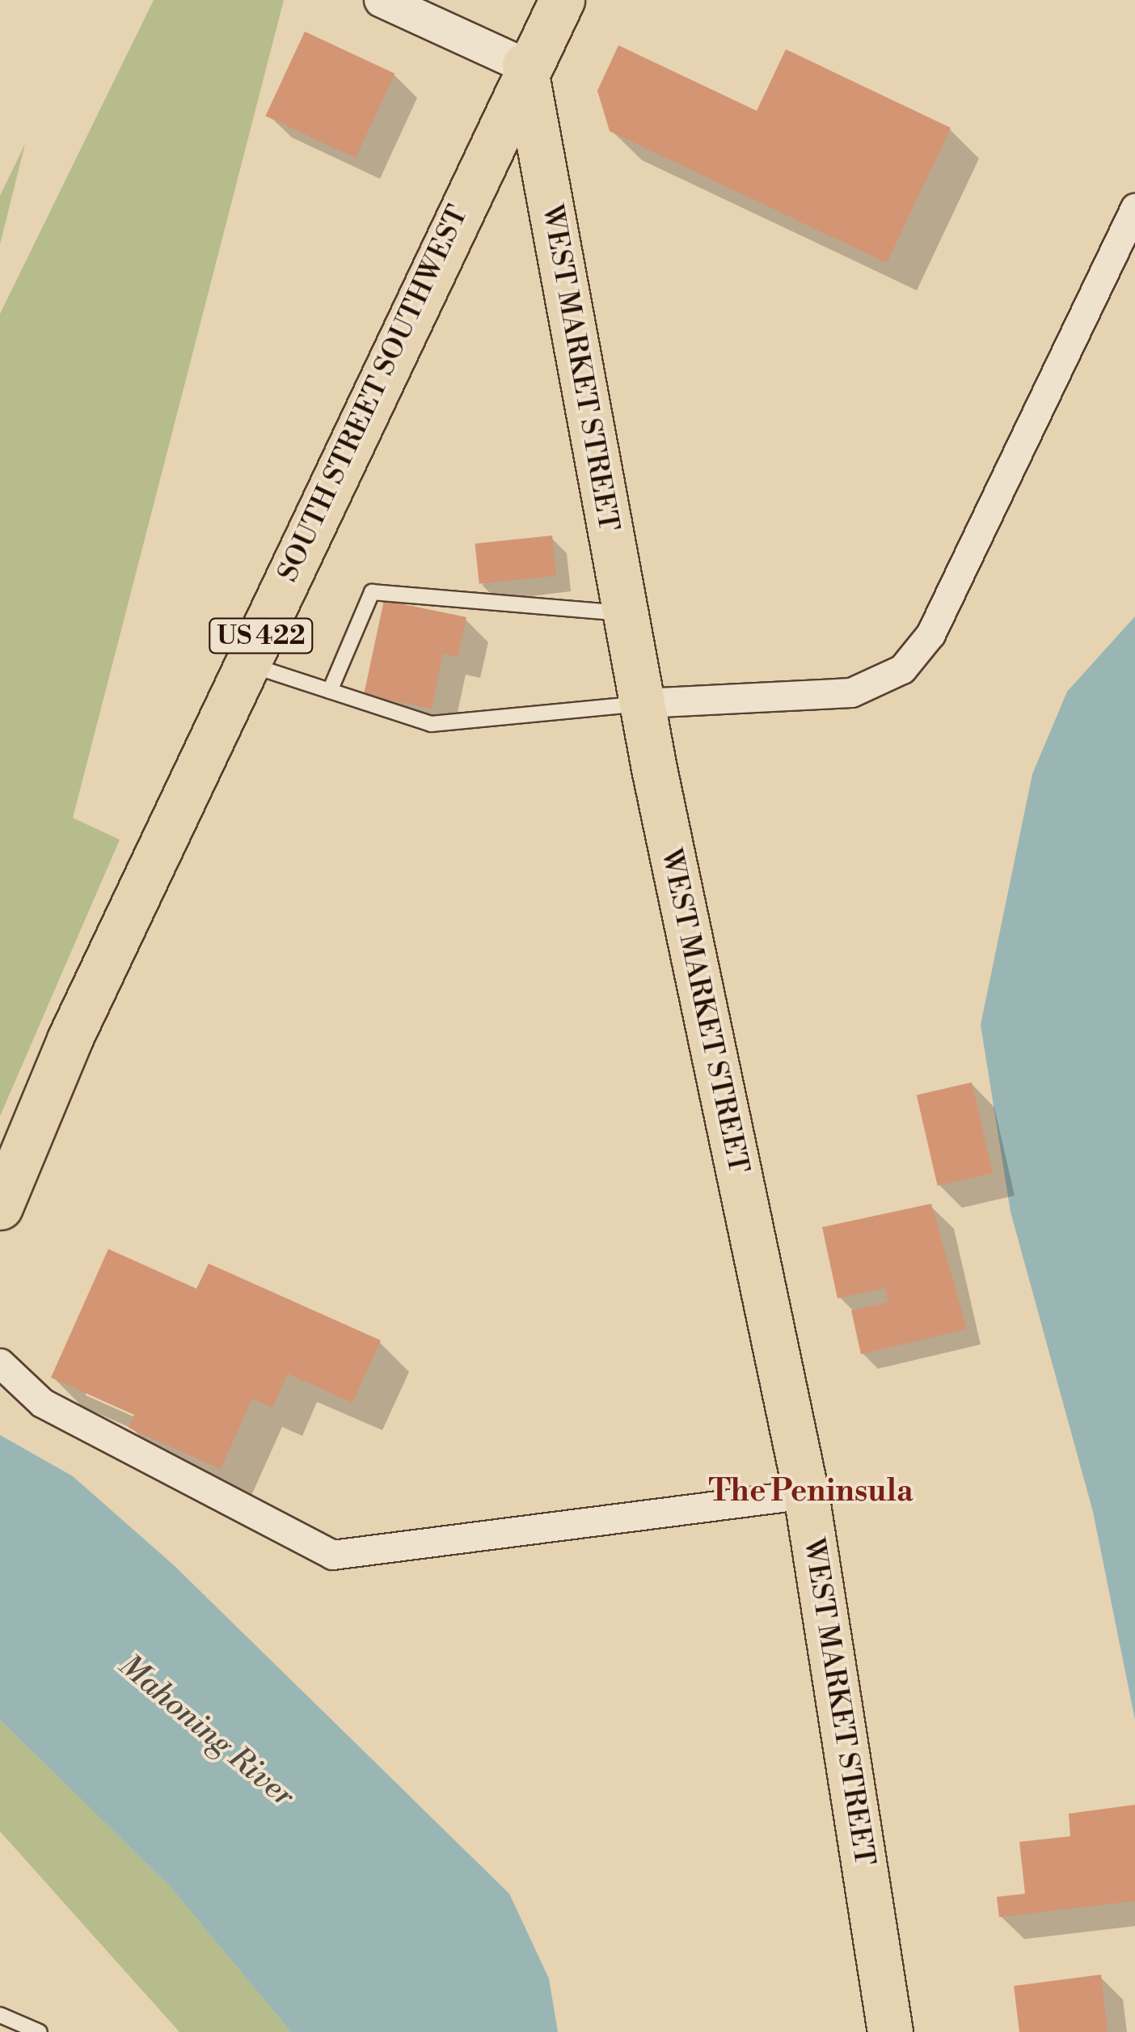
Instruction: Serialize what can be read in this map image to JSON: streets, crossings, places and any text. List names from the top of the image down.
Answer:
{
  "streets": {
    "main road": ["WEST MARKET STREET", "SOUTH STREET SOUTHWEST", "US 422"]
  },
  "crossings": [
    ["WEST MARKET STREET", "SOUTH STREET SOUTHWEST"],
    ["WEST MARKET STREET", "US 422"],
    ["SOUTH STREET SOUTHWEST", "US 422"]
  ],
  "districts": ["The Peninsula"],
  "water": ["Mahoning River"]
}
